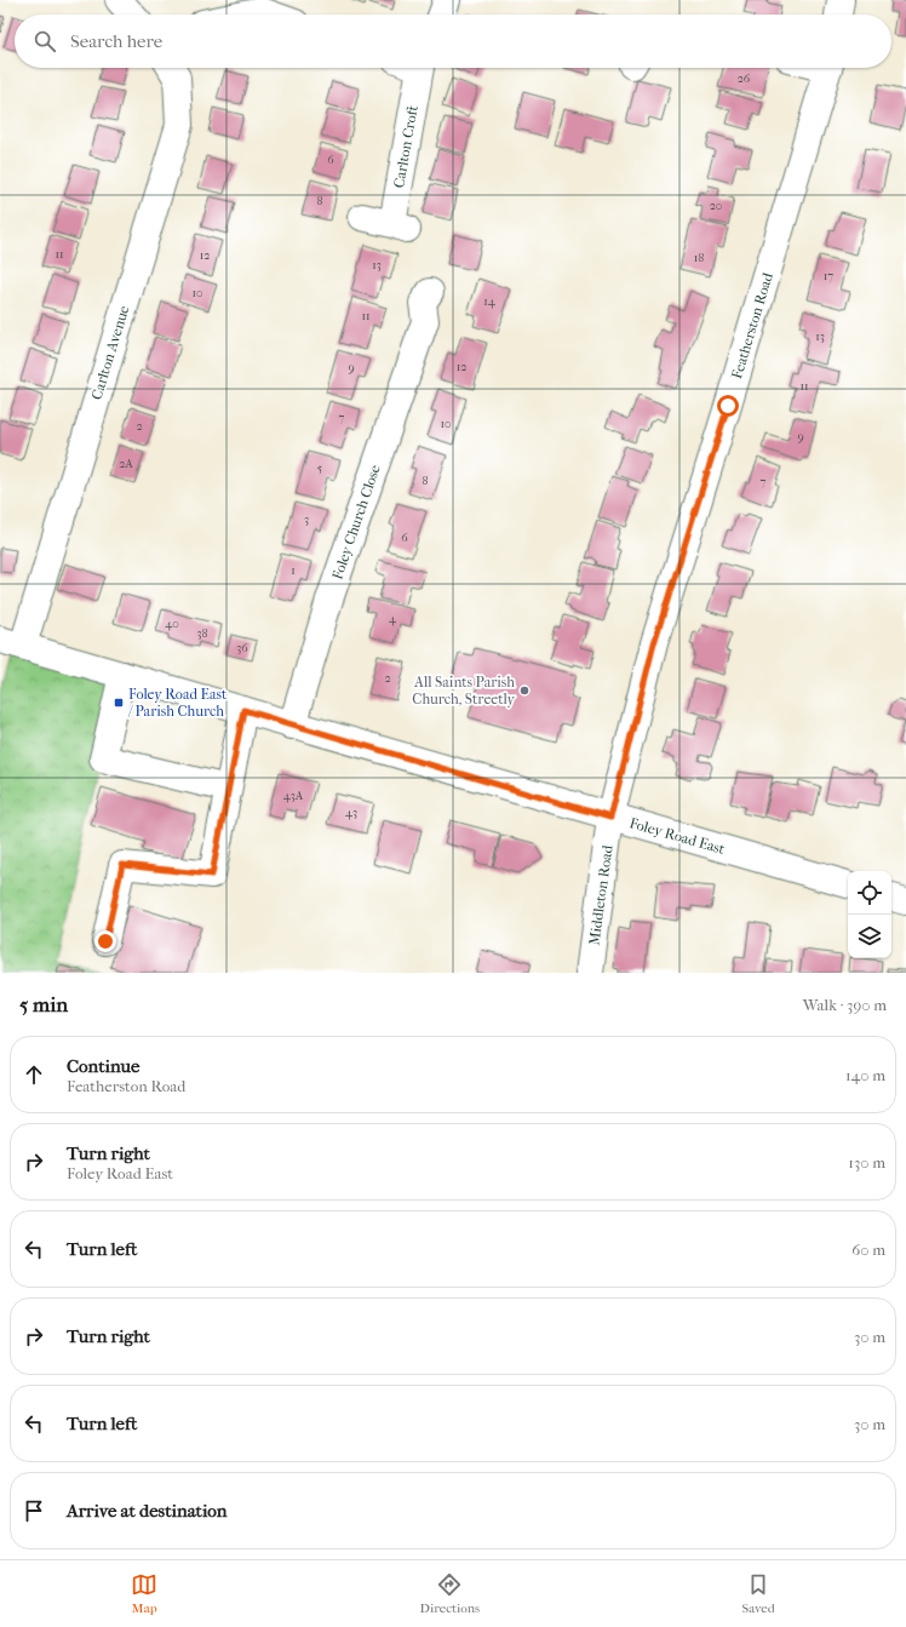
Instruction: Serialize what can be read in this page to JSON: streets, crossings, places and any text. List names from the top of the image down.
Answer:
{
  "streets": {
    "street": [
      "Carlton Croft",
      "Featherston Road",
      "Carlton Avenue",
      "Foley Church Close",
      "Foley Road East",
      "Middleton Road"
    ]
  },
  "crossings": [
    ["Featherston Road", "Foley Road East"],
    ["Featherston Road", "Middleton Road"],
    ["Carlton Avenue", "Foley Road East"],
    ["Foley Church Close", "Foley Road East"],
    ["Foley Road East", "Middleton Road"]
  ],
  "places": {
    "other": ["All Saints Parish Church, Streetly"],
    "transit": ["Foley Road East / Parish Church"]
  },
  "house_numbers": [
    "26",
    "6",
    "8",
    "20",
    "11",
    "12",
    "18",
    "13",
    "17",
    "10",
    "14",
    "11",
    "13",
    "12",
    "9",
    "11",
    "7",
    "10",
    "2",
    "9",
    "2A",
    "5",
    "8",
    "7",
    "3",
    "6",
    "1",
    "4",
    "40",
    "38",
    "36",
    "2",
    "43A",
    "43"
  ],
  "page": {
    "search": "Search here",
    "heading": ["5 min", "Walk · 390 m"],
    "list": [
      ["Continue", "Featherston Road", "140 m"],
      ["Turn right", "Foley Road East", "130 m"],
      ["Turn left", "60 m"],
      ["Turn right", "30 m"],
      ["Turn left", "30 m"],
      "Arrive at destination"
    ],
    "nav": ["Map", "Directions", "Saved"]
  }
}
